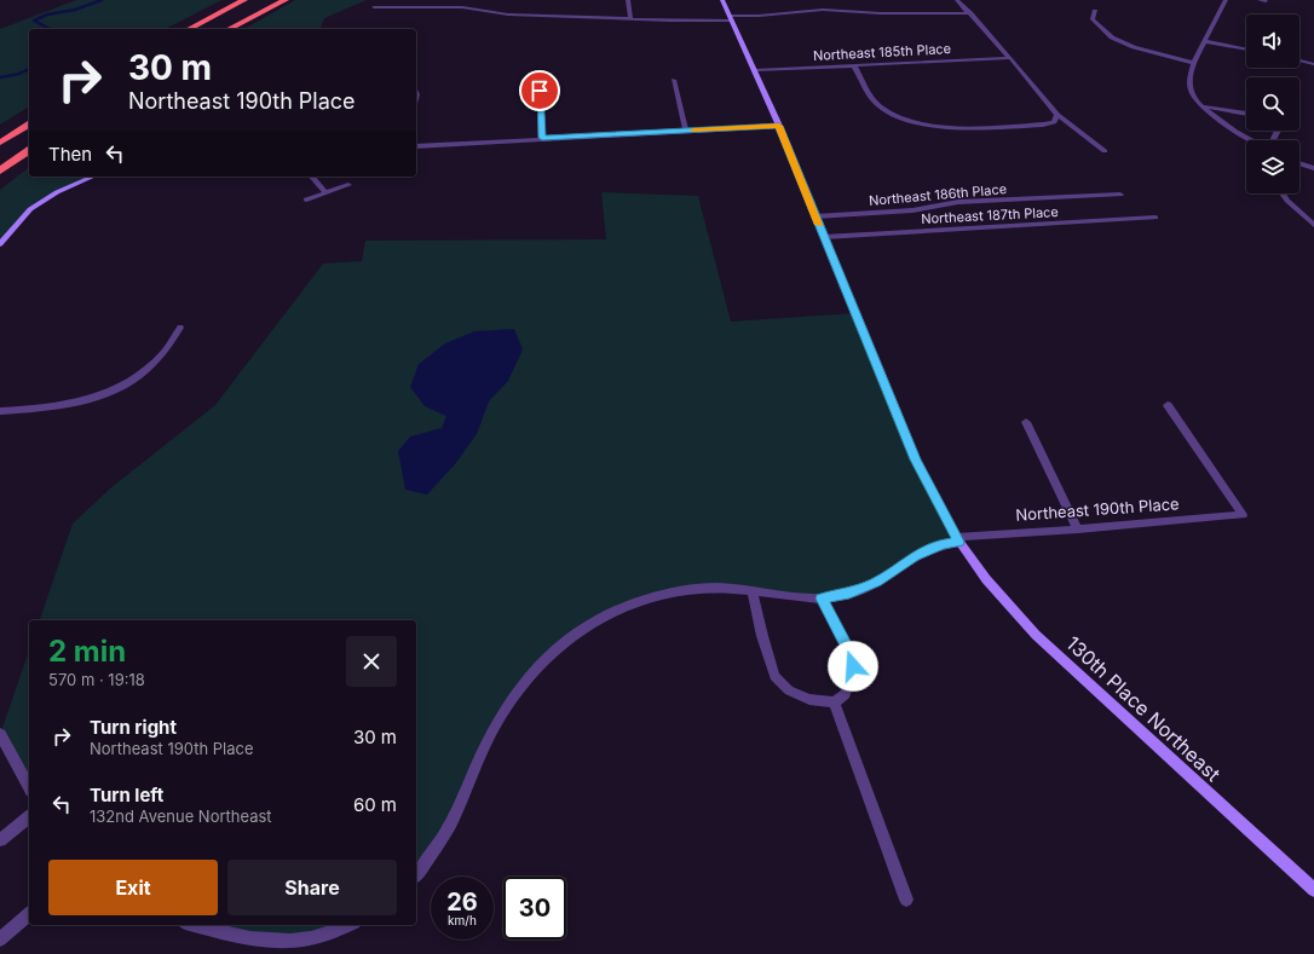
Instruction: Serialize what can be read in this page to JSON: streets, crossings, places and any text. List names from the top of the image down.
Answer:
{
  "streets": {
    "street": [
      "Northeast 185th Place",
      "Northeast 186th Place",
      "Northeast 187th Place",
      "Northeast 190th Place",
      "130th Place Northeast"
    ]
  },
  "crossings": [
    ["Northeast 185th Place", "130th Place Northeast"],
    ["Northeast 186th Place", "130th Place Northeast"],
    ["Northeast 187th Place", "130th Place Northeast"],
    ["Northeast 190th Place", "130th Place Northeast"]
  ],
  "page": {
    "turn": ["30 m", "Northeast 190th Place"],
    "then": "Then",
    "heading": ["2 min", "570 m · 19:18"],
    "list": [
      {
        "name": "Turn right",
        "note": "Northeast 190th Place",
        "value": "30 m"
      },
      {
        "name": "Turn left",
        "note": "132nd Avenue Northeast",
        "value": "60 m"
      }
    ],
    "buttons": ["Exit", "Share"],
    "speed": "26 km/h",
    "limit": "30"
  }
}
